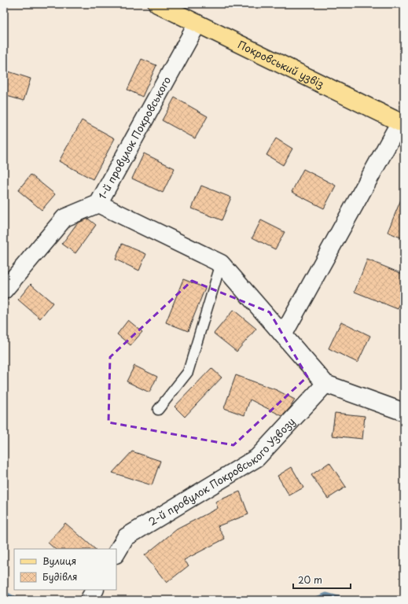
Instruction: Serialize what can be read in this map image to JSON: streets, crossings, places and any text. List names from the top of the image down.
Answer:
{
  "streets": {
    "main road": ["Покровський узвіз"],
    "street": ["1-й провулок Покровського", "2-й провулок Покровського Узвозу"]
  },
  "crossings": [
    ["Покровський узвіз", "1-й провулок Покровського"]
  ],
  "legend": ["Вулиця", "Будівля"],
  "scale_bar": "20 m"
}
